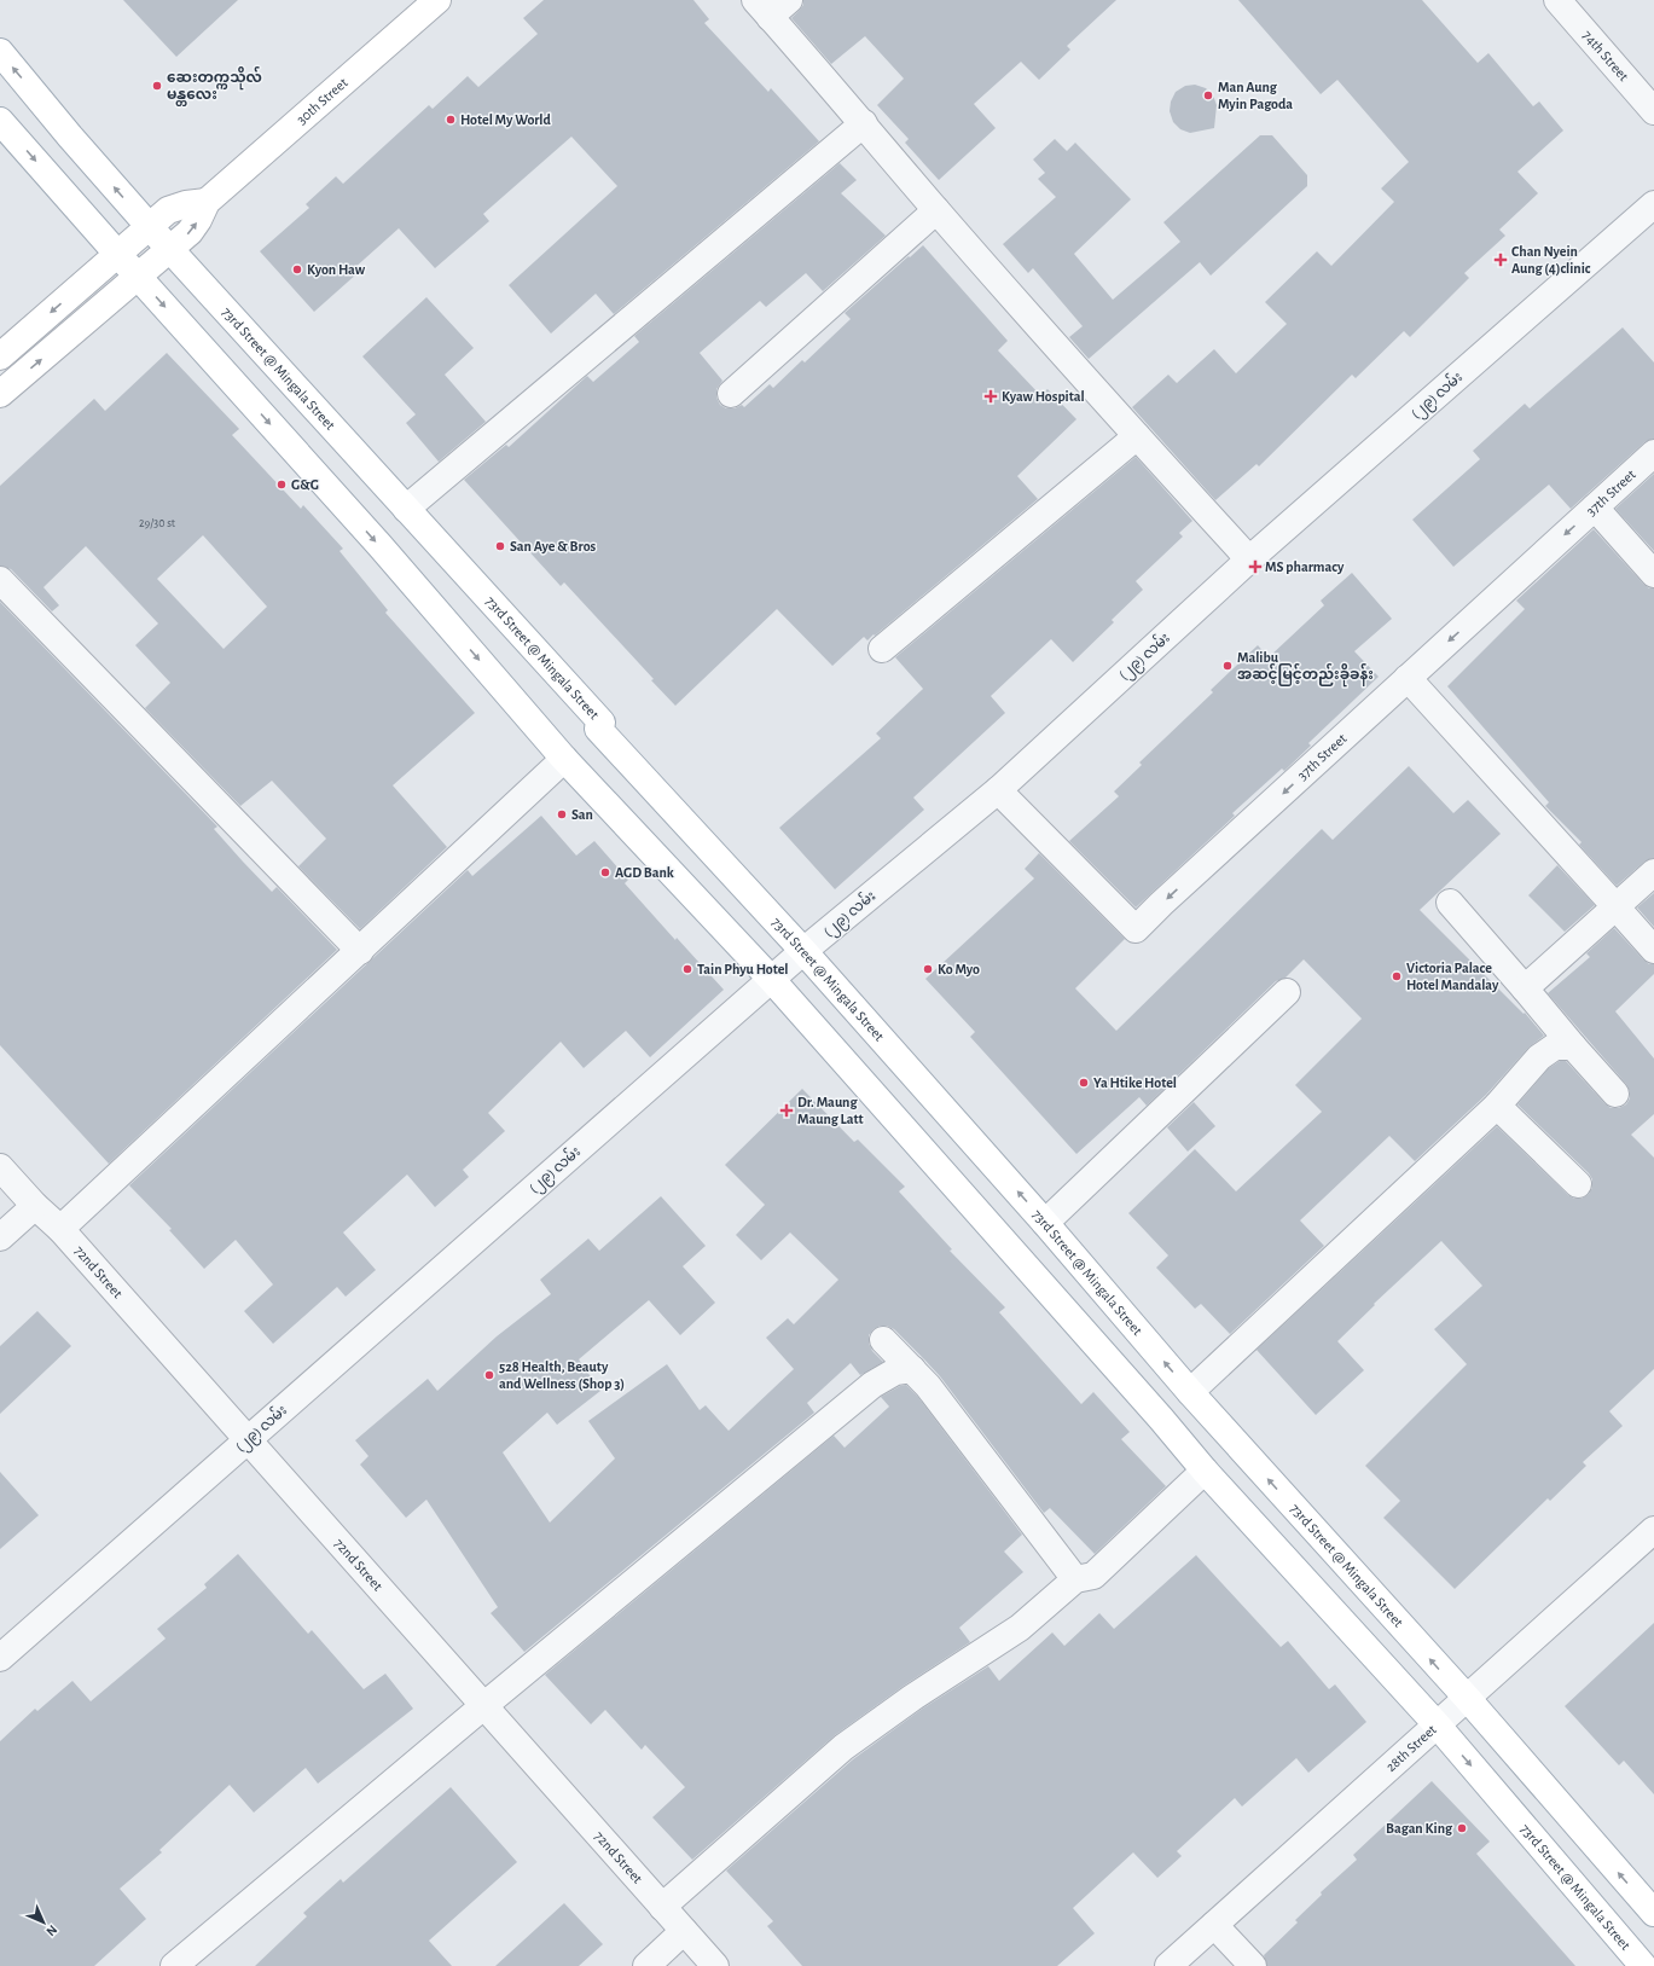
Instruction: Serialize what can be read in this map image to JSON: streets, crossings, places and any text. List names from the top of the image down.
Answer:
{
  "streets": {
    "main road": ["30th Street", "73rd Street @ Mingala Street"],
    "street": [
      "74th Street",
      "(၂၉) လမ်း",
      "37th Street",
      "72nd Street",
      "28th Street"
    ]
  },
  "crossings": [
    ["30th Street", "73rd Street @ Mingala Street"],
    ["73rd Street @ Mingala Street", "(၂၉) လမ်း"],
    ["73rd Street @ Mingala Street", "28th Street"],
    ["(၂၉) လမ်း", "37th Street"],
    ["(၂၉) လမ်း", "72nd Street"]
  ],
  "places": {
    "other": [
      "ဆေးတက္ကသိုလ် မန္တလေး",
      "Man Aung Myin Pagoda",
      "Hotel My World",
      "Kyon Haw",
      "G&G",
      "San Aye & Bros",
      "Malibu အဆင့်မြင့်တည်းခိုခန်း",
      "San",
      "AGD Bank",
      "Tain Phyu Hotel",
      "Ko Myo",
      "Victoria Palace Hotel Mandalay",
      "Ya Htike Hotel",
      "528 Health, Beauty and Wellness (Shop 3)",
      "Bagan King"
    ],
    "health": [
      "Chan Nyein Aung (4)clinic",
      "Kyaw Hospital",
      "MS pharmacy",
      "Dr. Maung Maung Latt"
    ]
  },
  "house_numbers": ["29/30 st"],
  "north": "bottom right"
}
